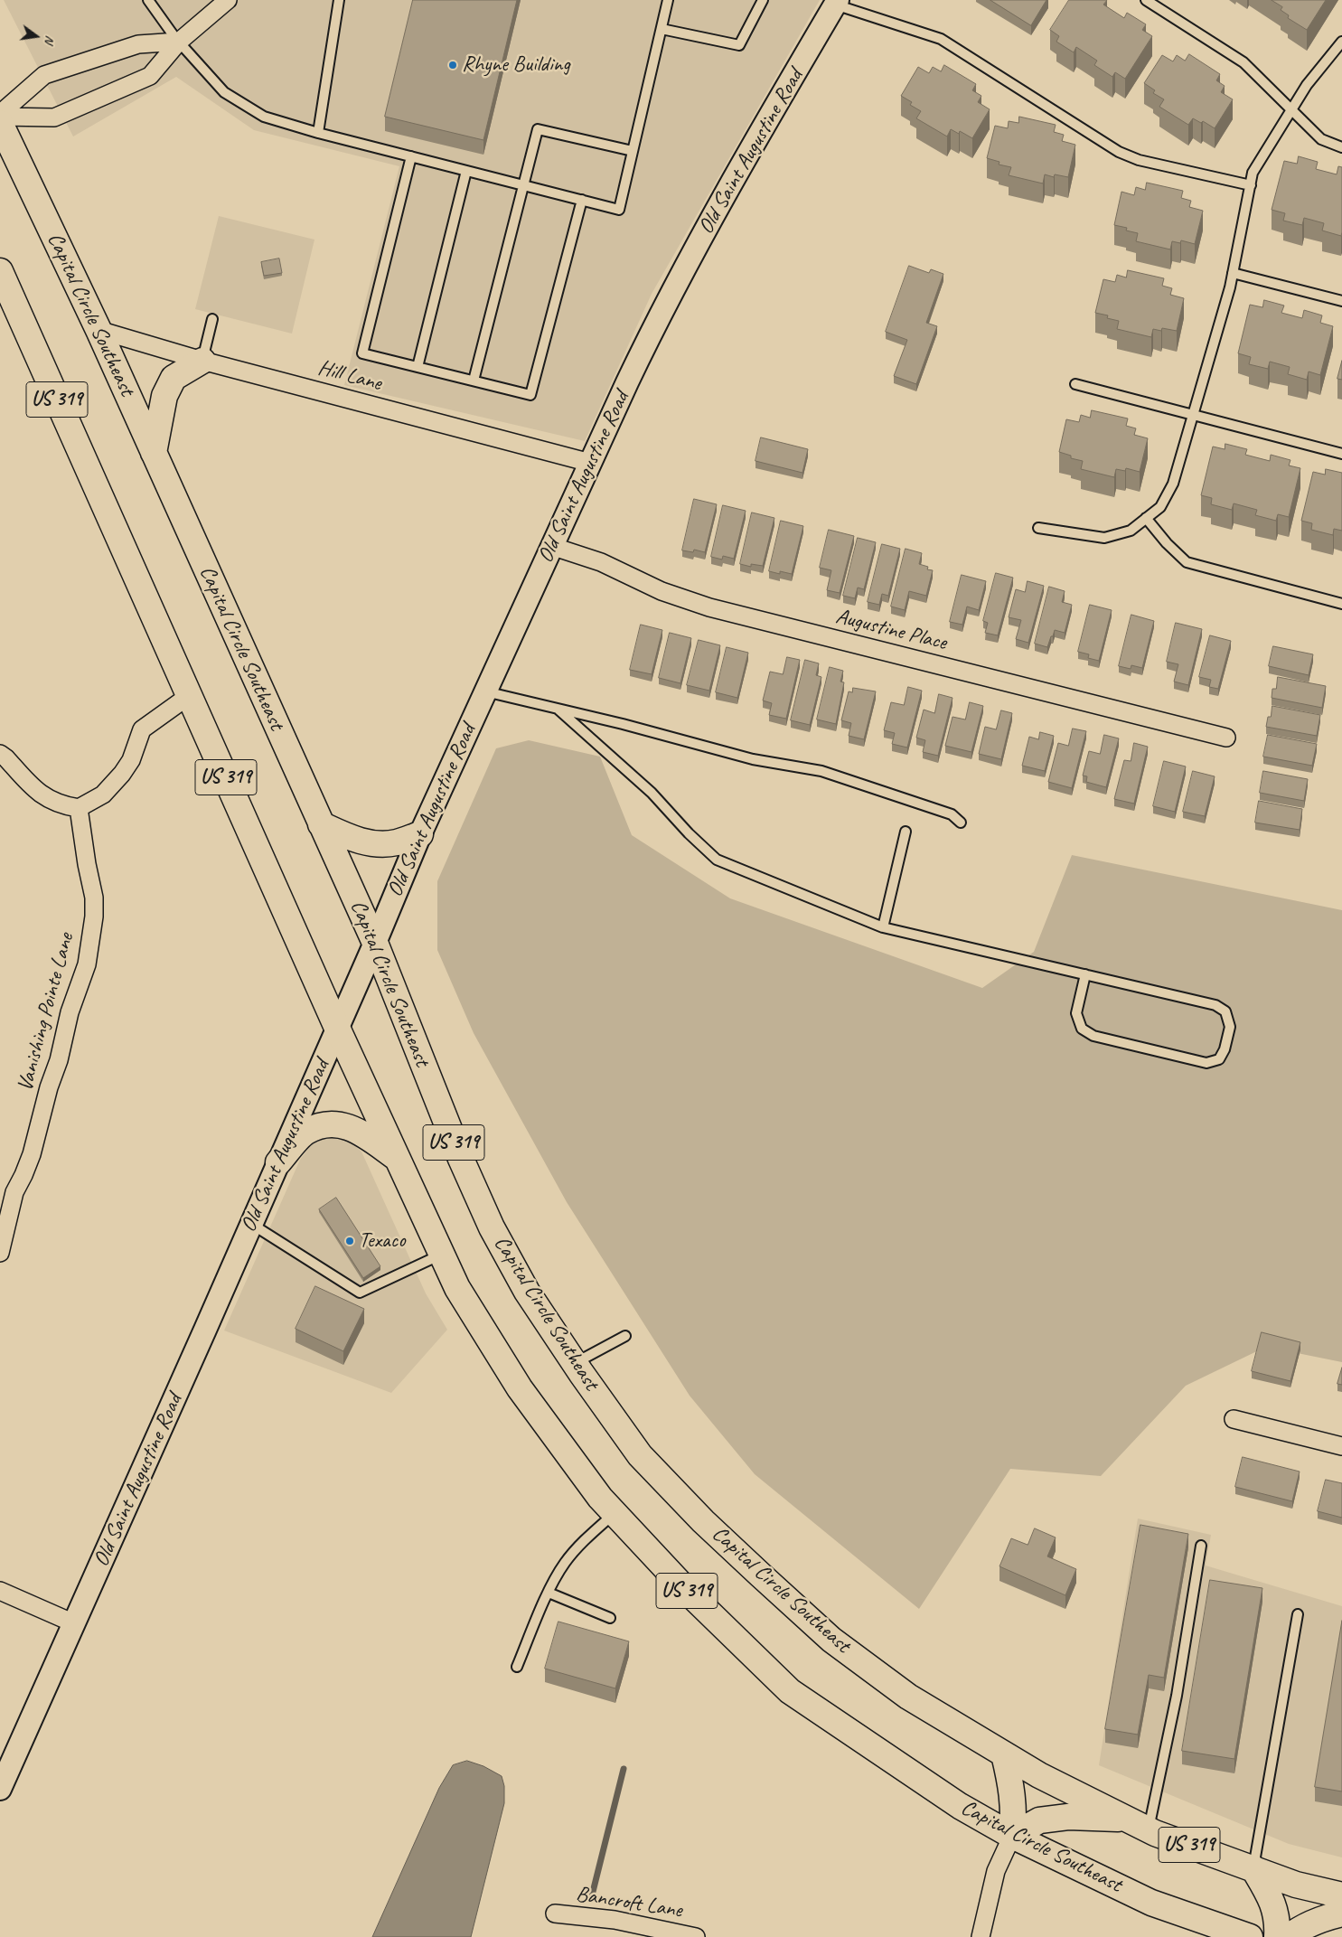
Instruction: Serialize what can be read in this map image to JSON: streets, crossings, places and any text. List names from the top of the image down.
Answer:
{
  "streets": {
    "main road": ["Capital Circle Southeast", "US 319"],
    "street": [
      "Old Saint Augustine Road",
      "Hill Lane",
      "Augustine Place",
      "Vanishing Pointe Lane",
      "Bancroft Lane"
    ]
  },
  "crossings": [
    ["Old Saint Augustine Road", "Capital Circle Southeast"],
    ["Old Saint Augustine Road", "Hill Lane"],
    ["Old Saint Augustine Road", "Augustine Place"],
    ["Capital Circle Southeast", "Hill Lane"]
  ],
  "places": ["Rhyne Building", "Texaco"],
  "north": "right"
}
